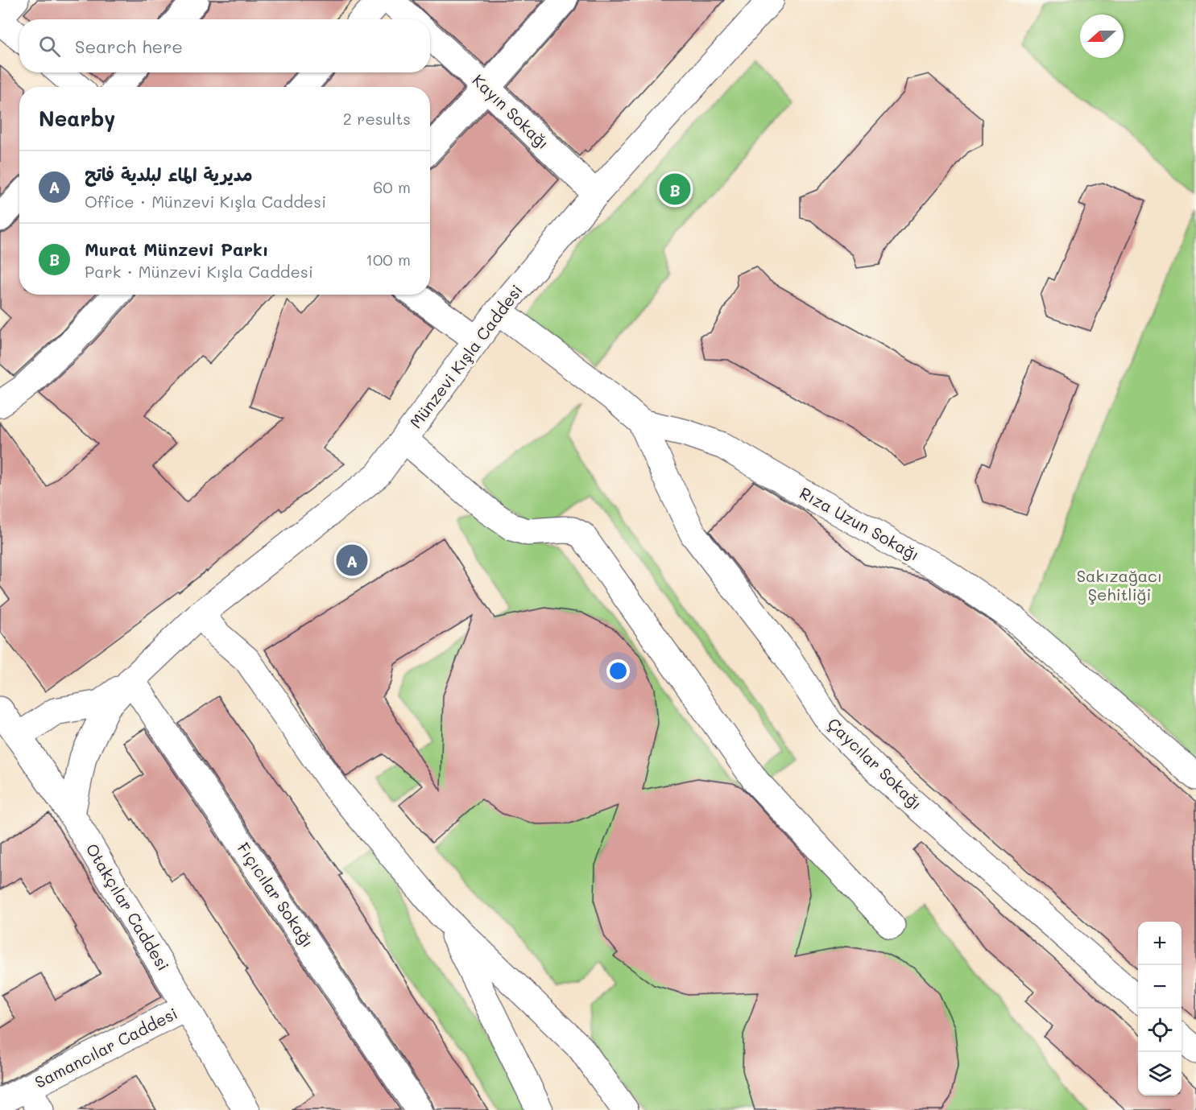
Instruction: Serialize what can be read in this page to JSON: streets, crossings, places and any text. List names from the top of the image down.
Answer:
{
  "streets": {
    "street": [
      "Kayın Sokağı",
      "Münzevi Kışla Caddesi",
      "Rıza Uzun Sokağı",
      "Çaycılar Sokağı",
      "Fıçıcılar Sokağı",
      "Otakçılar Caddesi",
      "Samancılar Caddesi"
    ]
  },
  "crossings": [
    ["Kayın Sokağı", "Münzevi Kışla Caddesi"],
    ["Münzevi Kışla Caddesi", "Rıza Uzun Sokağı"],
    ["Münzevi Kışla Caddesi", "Fıçıcılar Sokağı"],
    ["Rıza Uzun Sokağı", "Çaycılar Sokağı"],
    ["Otakçılar Caddesi", "Samancılar Caddesi"]
  ],
  "parks": ["Sakızağacı Şehitliği"],
  "north": "left",
  "page": {
    "search": "Search here",
    "heading": ["Nearby", "2 results"],
    "list": [
      {
        "mark": "A",
        "name": "مديرية الماء لبلدية فاتح",
        "note": "Office · Münzevi Kışla Caddesi",
        "value": "60 m"
      },
      {
        "mark": "B",
        "name": "Murat Münzevi Parkı",
        "note": "Park · Münzevi Kışla Caddesi",
        "value": "100 m"
      }
    ],
    "pins": ["B", "A"],
    "map_buttons": ["+", "−"]
  }
}
